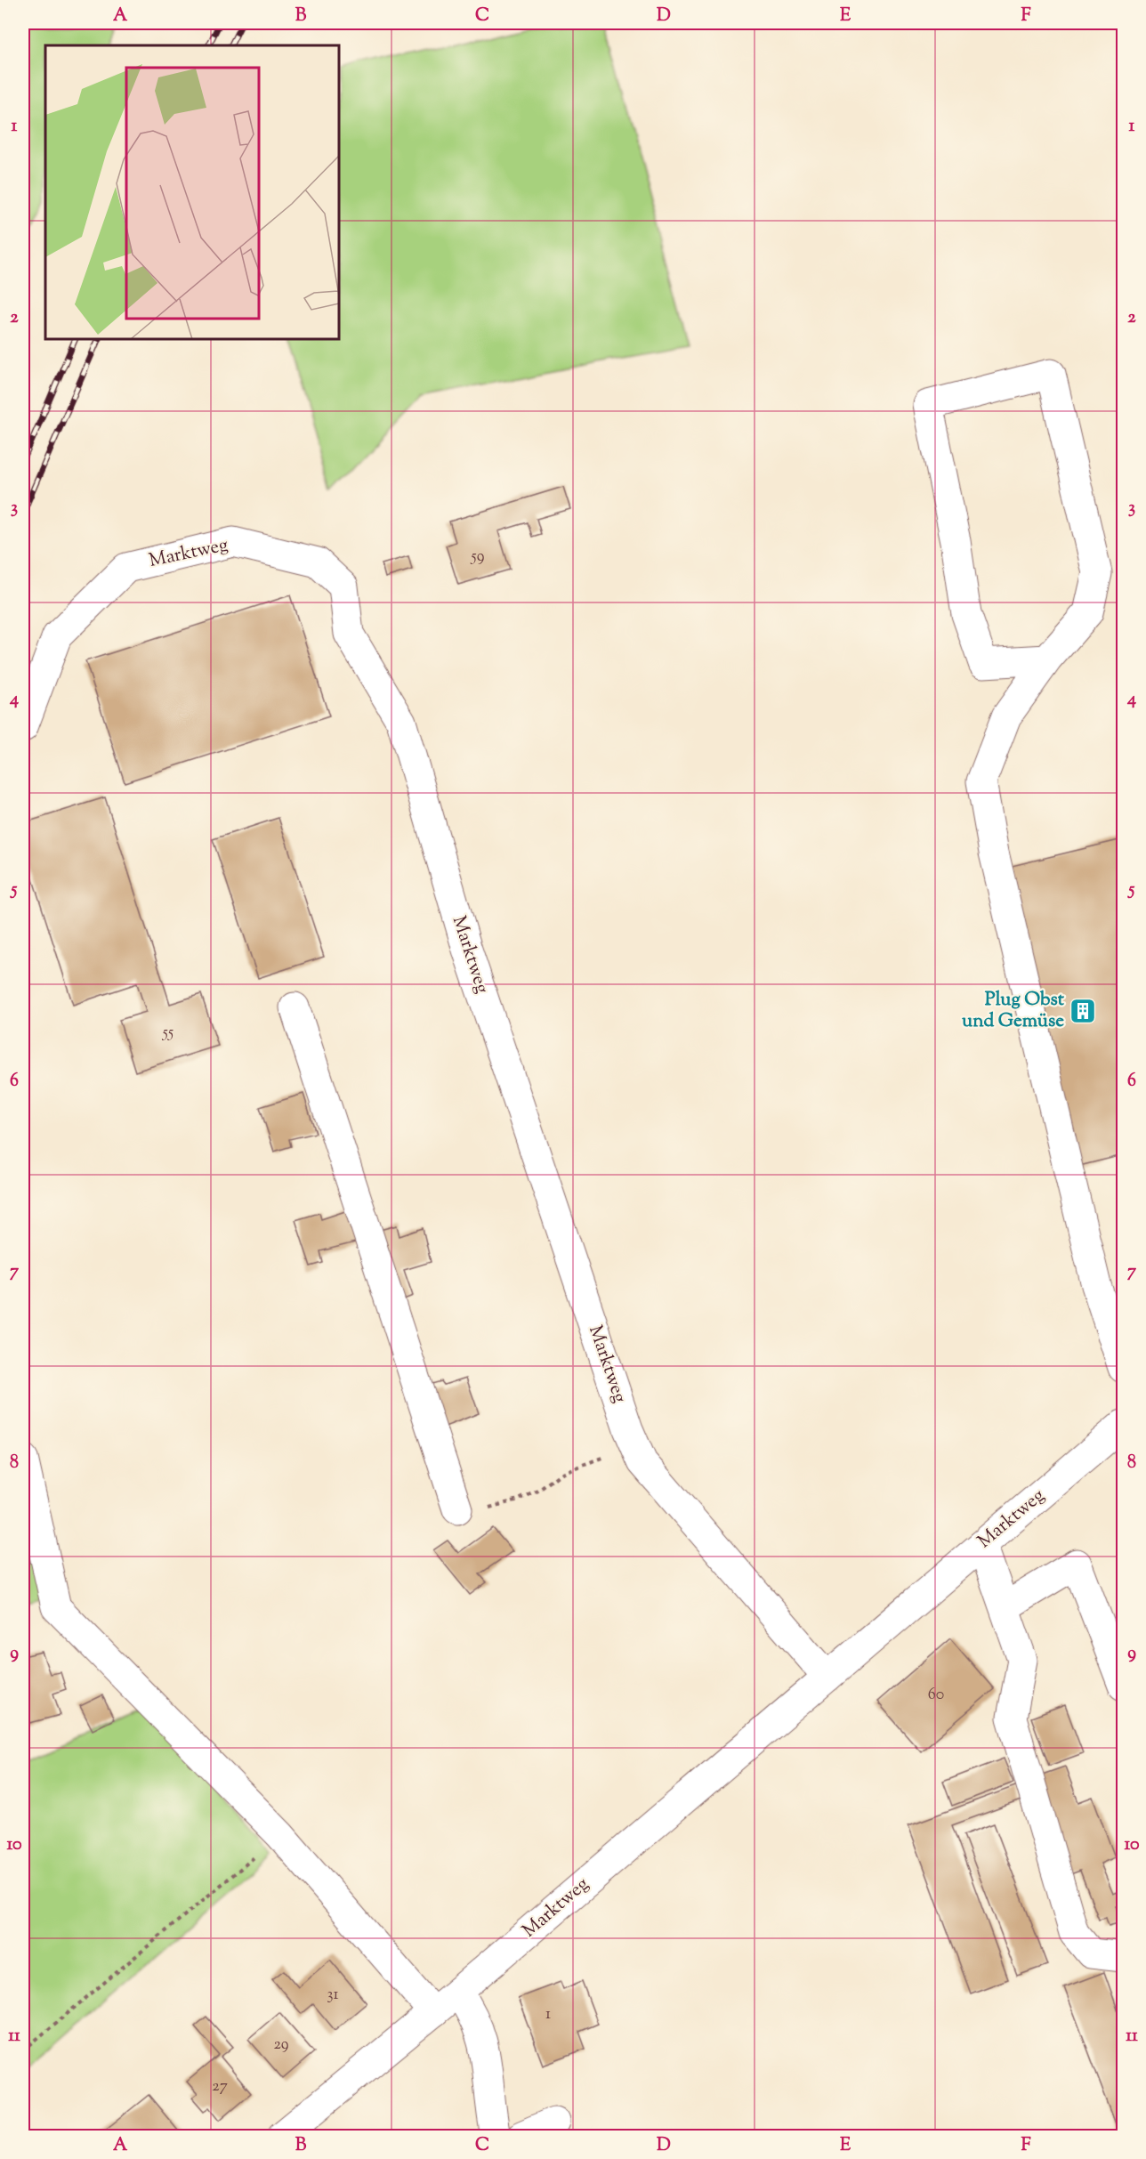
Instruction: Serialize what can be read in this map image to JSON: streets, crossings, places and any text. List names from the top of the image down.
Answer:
{
  "streets": {
    "street": ["Marktweg"]
  },
  "places": {
    "building": ["Plug Obst und Gemüse"]
  },
  "house_numbers": [
    "59",
    "55",
    "60",
    "31",
    "1",
    "29",
    "27"
  ],
  "grid": {
    "columns": [
      "A",
      "B",
      "C",
      "D",
      "E",
      "F"
    ],
    "rows": [
      "1",
      "2",
      "3",
      "4",
      "5",
      "6",
      "7",
      "8",
      "9",
      "10",
      "11"
    ]
  }
}
